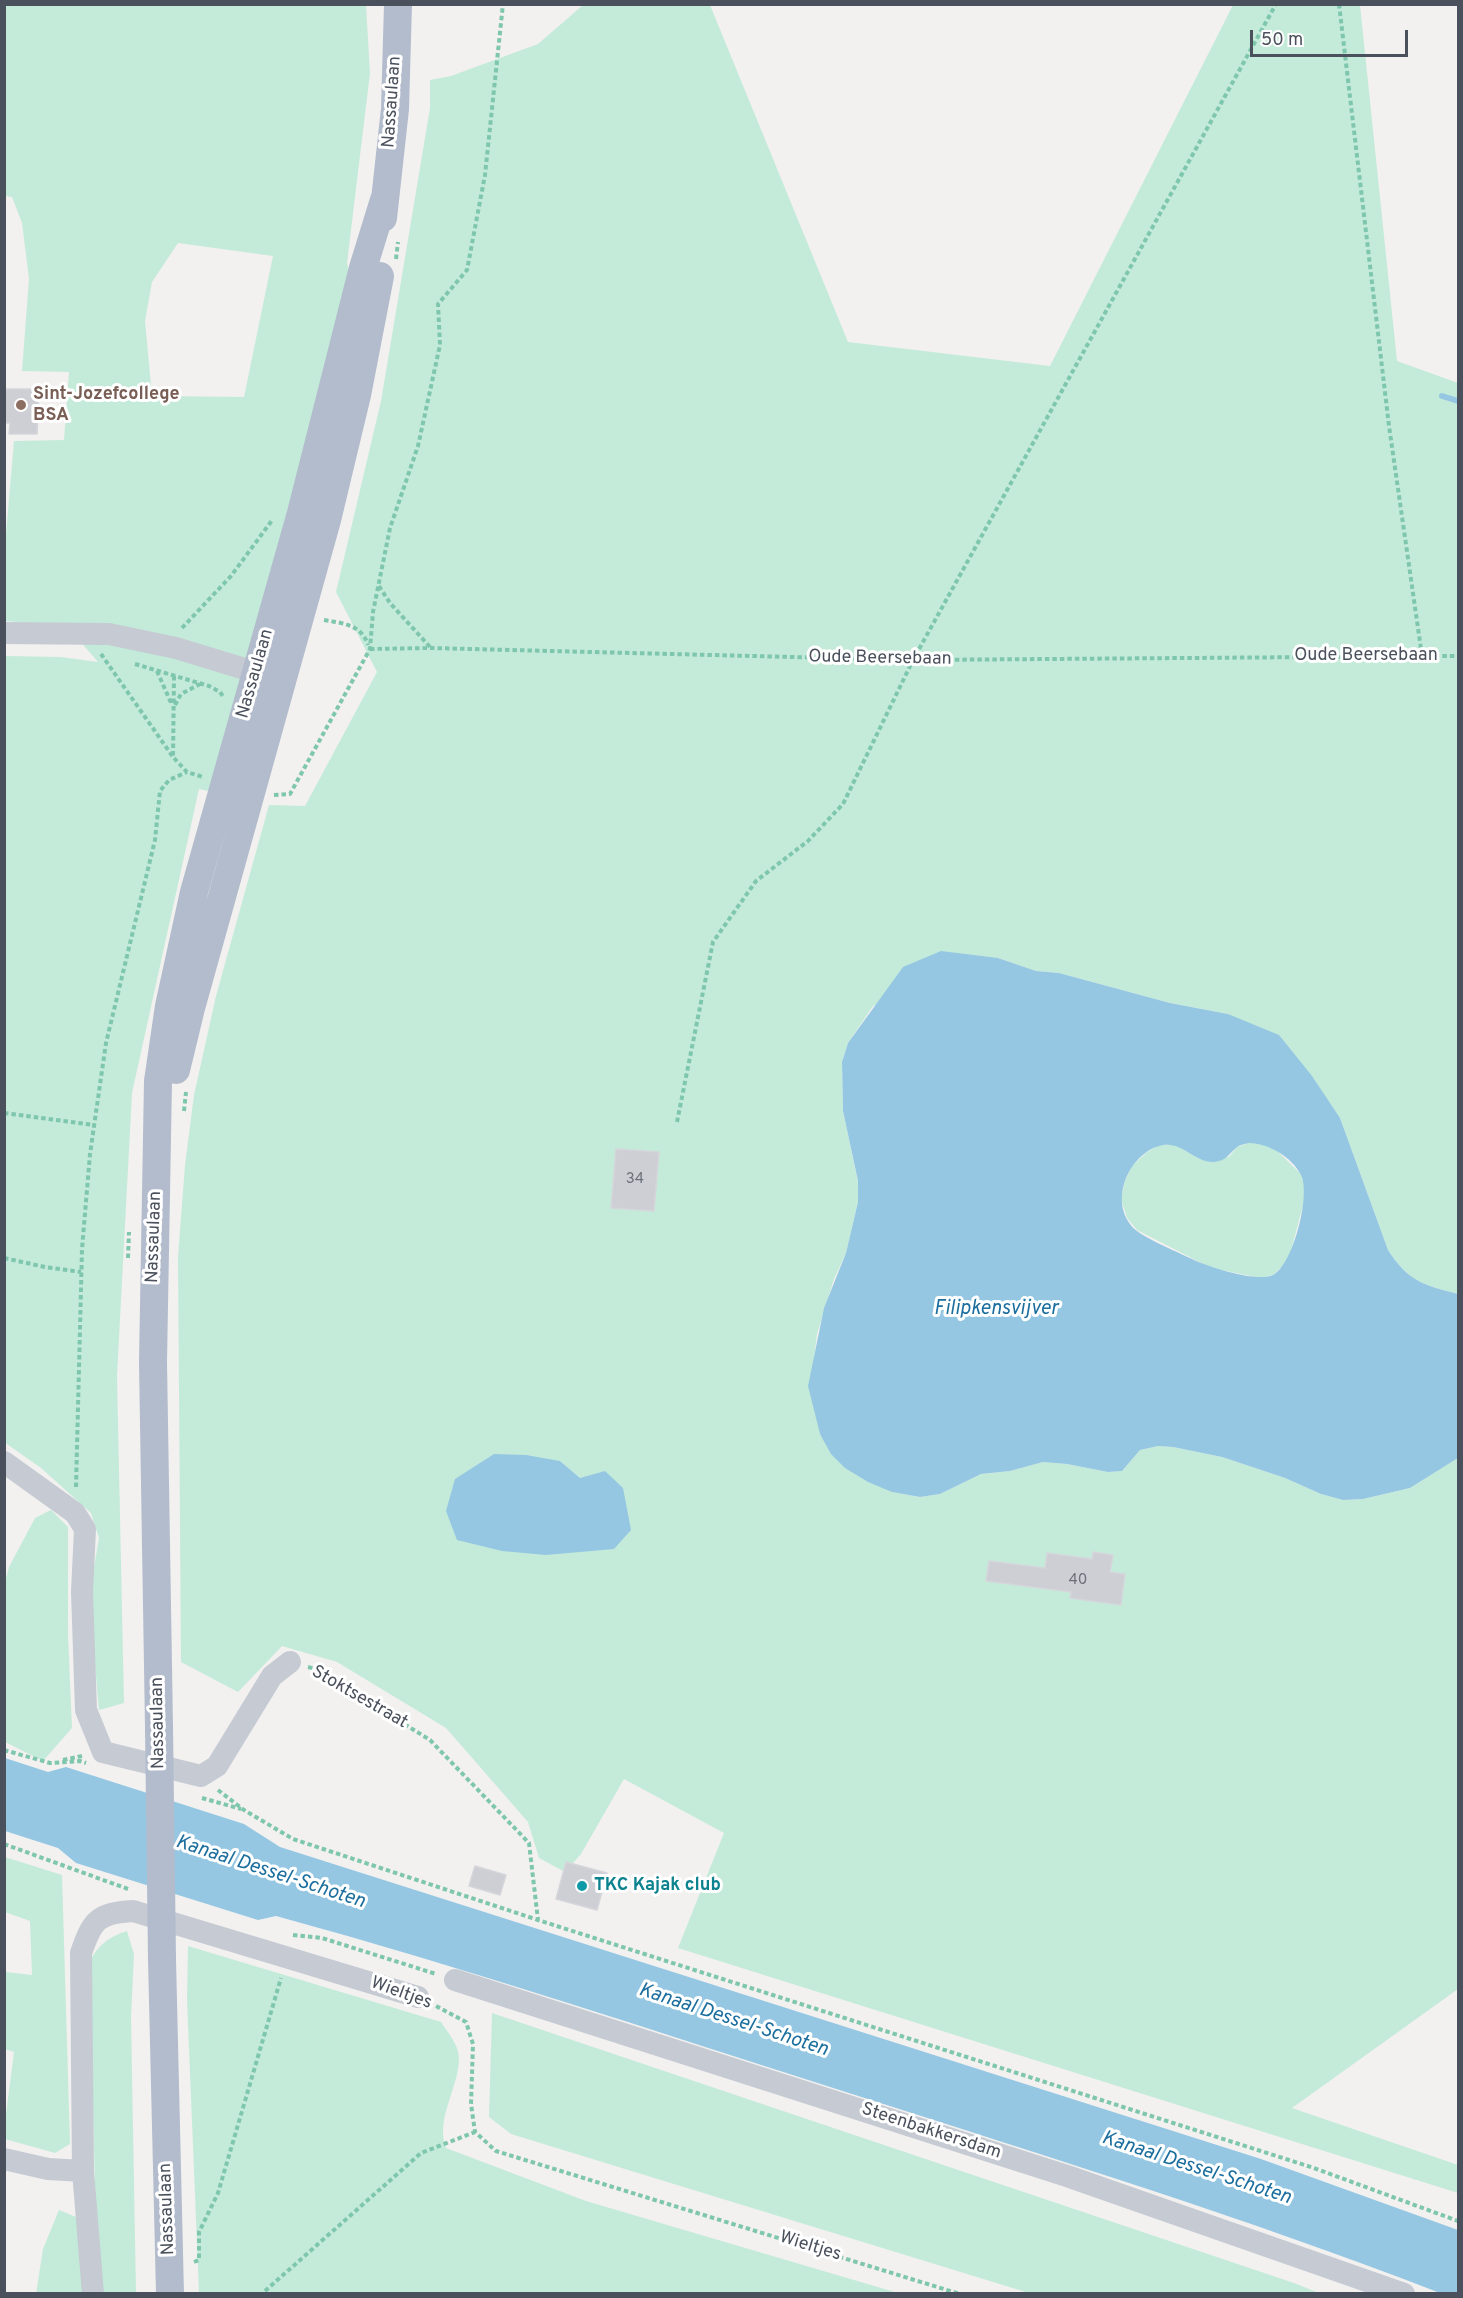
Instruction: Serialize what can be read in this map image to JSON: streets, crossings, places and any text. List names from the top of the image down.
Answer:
{
  "streets": {
    "main road": ["Nassaulaan"],
    "street": ["Stoktsestraat", "Wieltjes", "Steenbakkersdam"],
    "path": ["Oude Beersebaan"]
  },
  "water": ["Filipkensvijver", "Kanaal Dessel-Schoten"],
  "places": ["Sint-Jozefcollege BSA", "TKC Kajak club"],
  "house_numbers": ["34", "40"],
  "scale_bar": "50 m"
}
